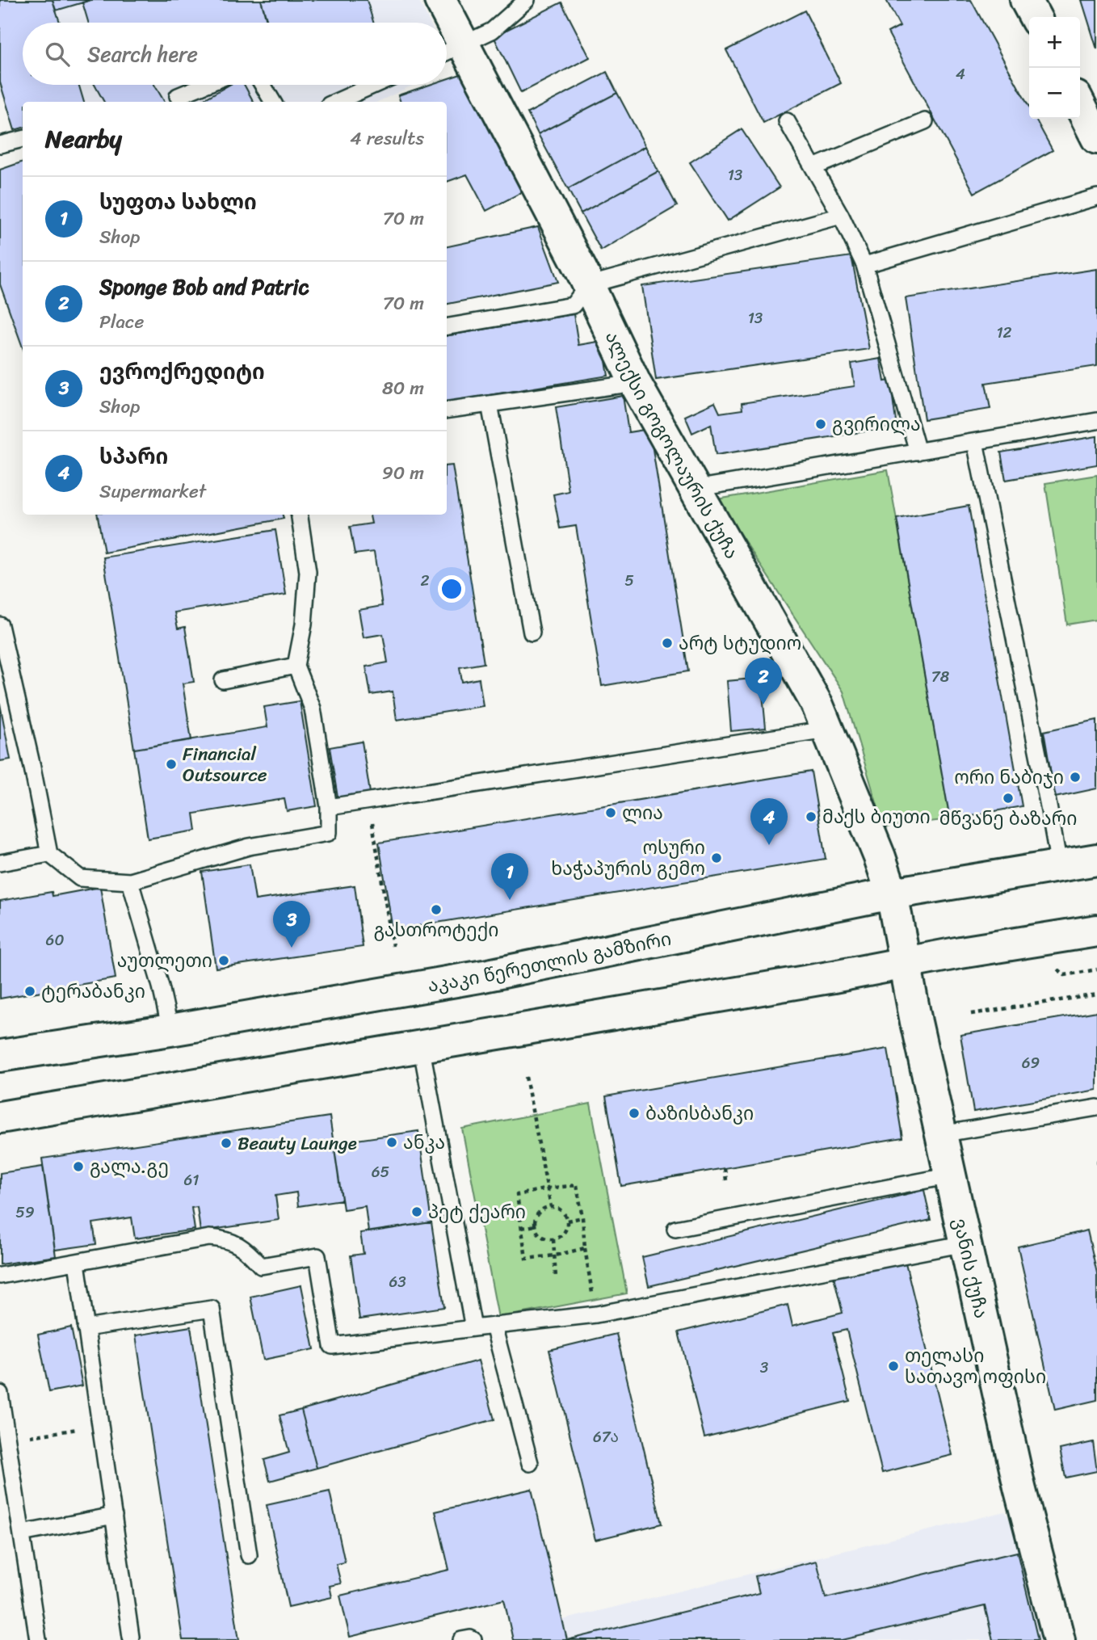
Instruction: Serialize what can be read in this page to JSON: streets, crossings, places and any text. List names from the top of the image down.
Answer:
{
  "streets": {
    "main road": ["ალექსი გოგოლაურის ქუჩა", "აკაკი წერეთლის გამზირი", "ვანის ქუჩა"]
  },
  "crossings": [
    ["ალექსი გოგოლაურის ქუჩა", "აკაკი წერეთლის გამზირი"],
    ["ალექსი გოგოლაურის ქუჩა", "ვანის ქუჩა"],
    ["აკაკი წერეთლის გამზირი", "ვანის ქუჩა"]
  ],
  "places": [
    "გვირილა",
    "არტ სტუდიო",
    "Financial Outsource",
    "ორი ნაბიჯი",
    "მწვანე ბაზარი",
    "ლია",
    "მაქს ბიუთი",
    "ოსური ხაჭაპურის გემო",
    "გასთროტექი",
    "აუთლეთი",
    "ტერაბანკი",
    "ბაზისბანკი",
    "ანკა",
    "Beauty Launge",
    "გალა.გე",
    "პეტ ქეარი",
    "თელასი სათავო ოფისი"
  ],
  "house_numbers": [
    "4",
    "13",
    "13",
    "12",
    "2",
    "5",
    "78",
    "60",
    "69",
    "65",
    "61",
    "59",
    "63",
    "3",
    "67ა"
  ],
  "page": {
    "map_buttons": ["+", "−"],
    "search": "Search here",
    "heading": ["Nearby", "4 results"],
    "list": [
      {
        "mark": "1",
        "name": "სუფთა სახლი",
        "note": "Shop",
        "value": "70 m"
      },
      {
        "mark": "2",
        "name": "Sponge Bob and Patric",
        "note": "Place",
        "value": "70 m"
      },
      {
        "mark": "3",
        "name": "ევროქრედიტი",
        "note": "Shop",
        "value": "80 m"
      },
      {
        "mark": "4",
        "name": "სპარი",
        "note": "Supermarket",
        "value": "90 m"
      }
    ],
    "pins": [
      "2",
      "4",
      "1",
      "3"
    ]
  }
}
